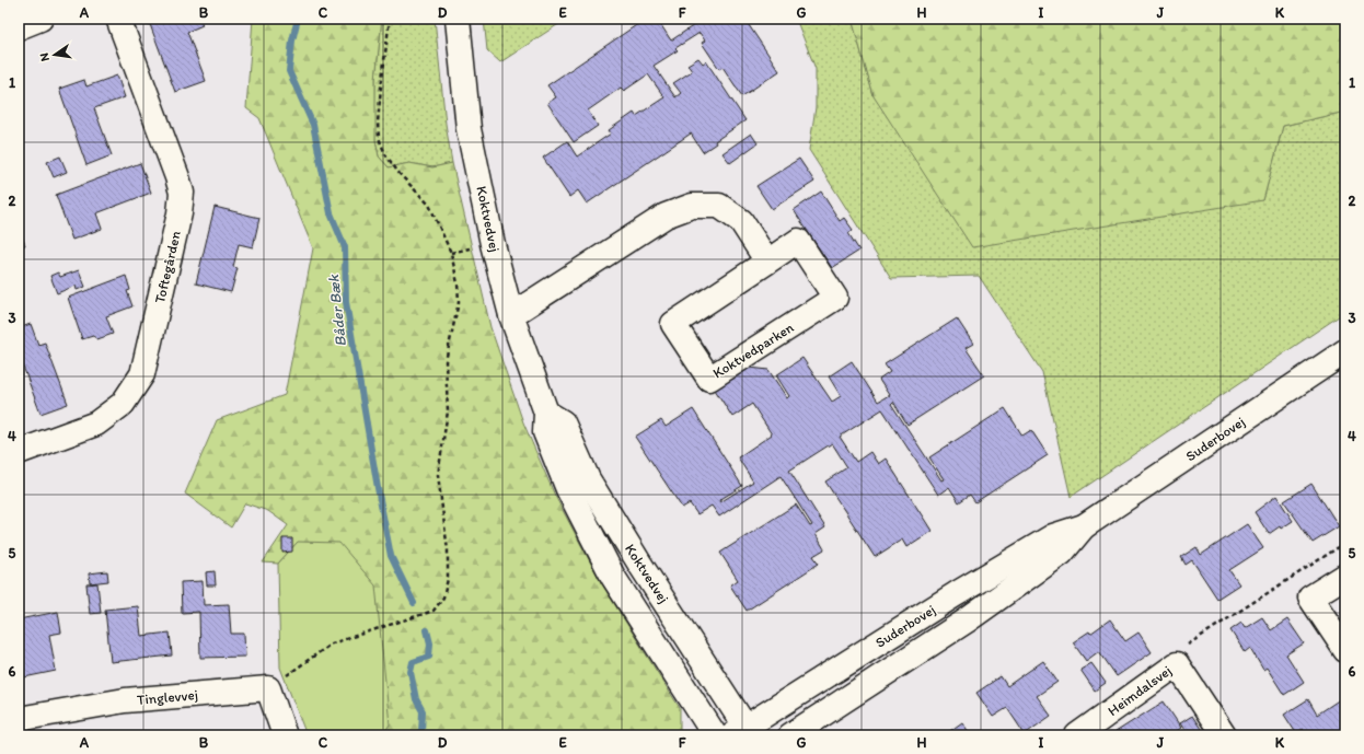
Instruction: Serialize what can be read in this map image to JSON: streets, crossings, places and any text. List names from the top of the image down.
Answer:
{
  "streets": {
    "street": [
      "Koktvedvej",
      "Toftegården",
      "Koktvedparken",
      "Suderbovej",
      "Heimdalsvej",
      "Tinglevvej"
    ]
  },
  "crossings": [
    ["Koktvedvej", "Suderbovej"]
  ],
  "water": ["Båder Bæk"],
  "north": "left",
  "grid": {
    "columns": [
      "A",
      "B",
      "C",
      "D",
      "E",
      "F",
      "G",
      "H",
      "I",
      "J",
      "K"
    ],
    "rows": [
      "1",
      "2",
      "3",
      "4",
      "5",
      "6"
    ]
  }
}
